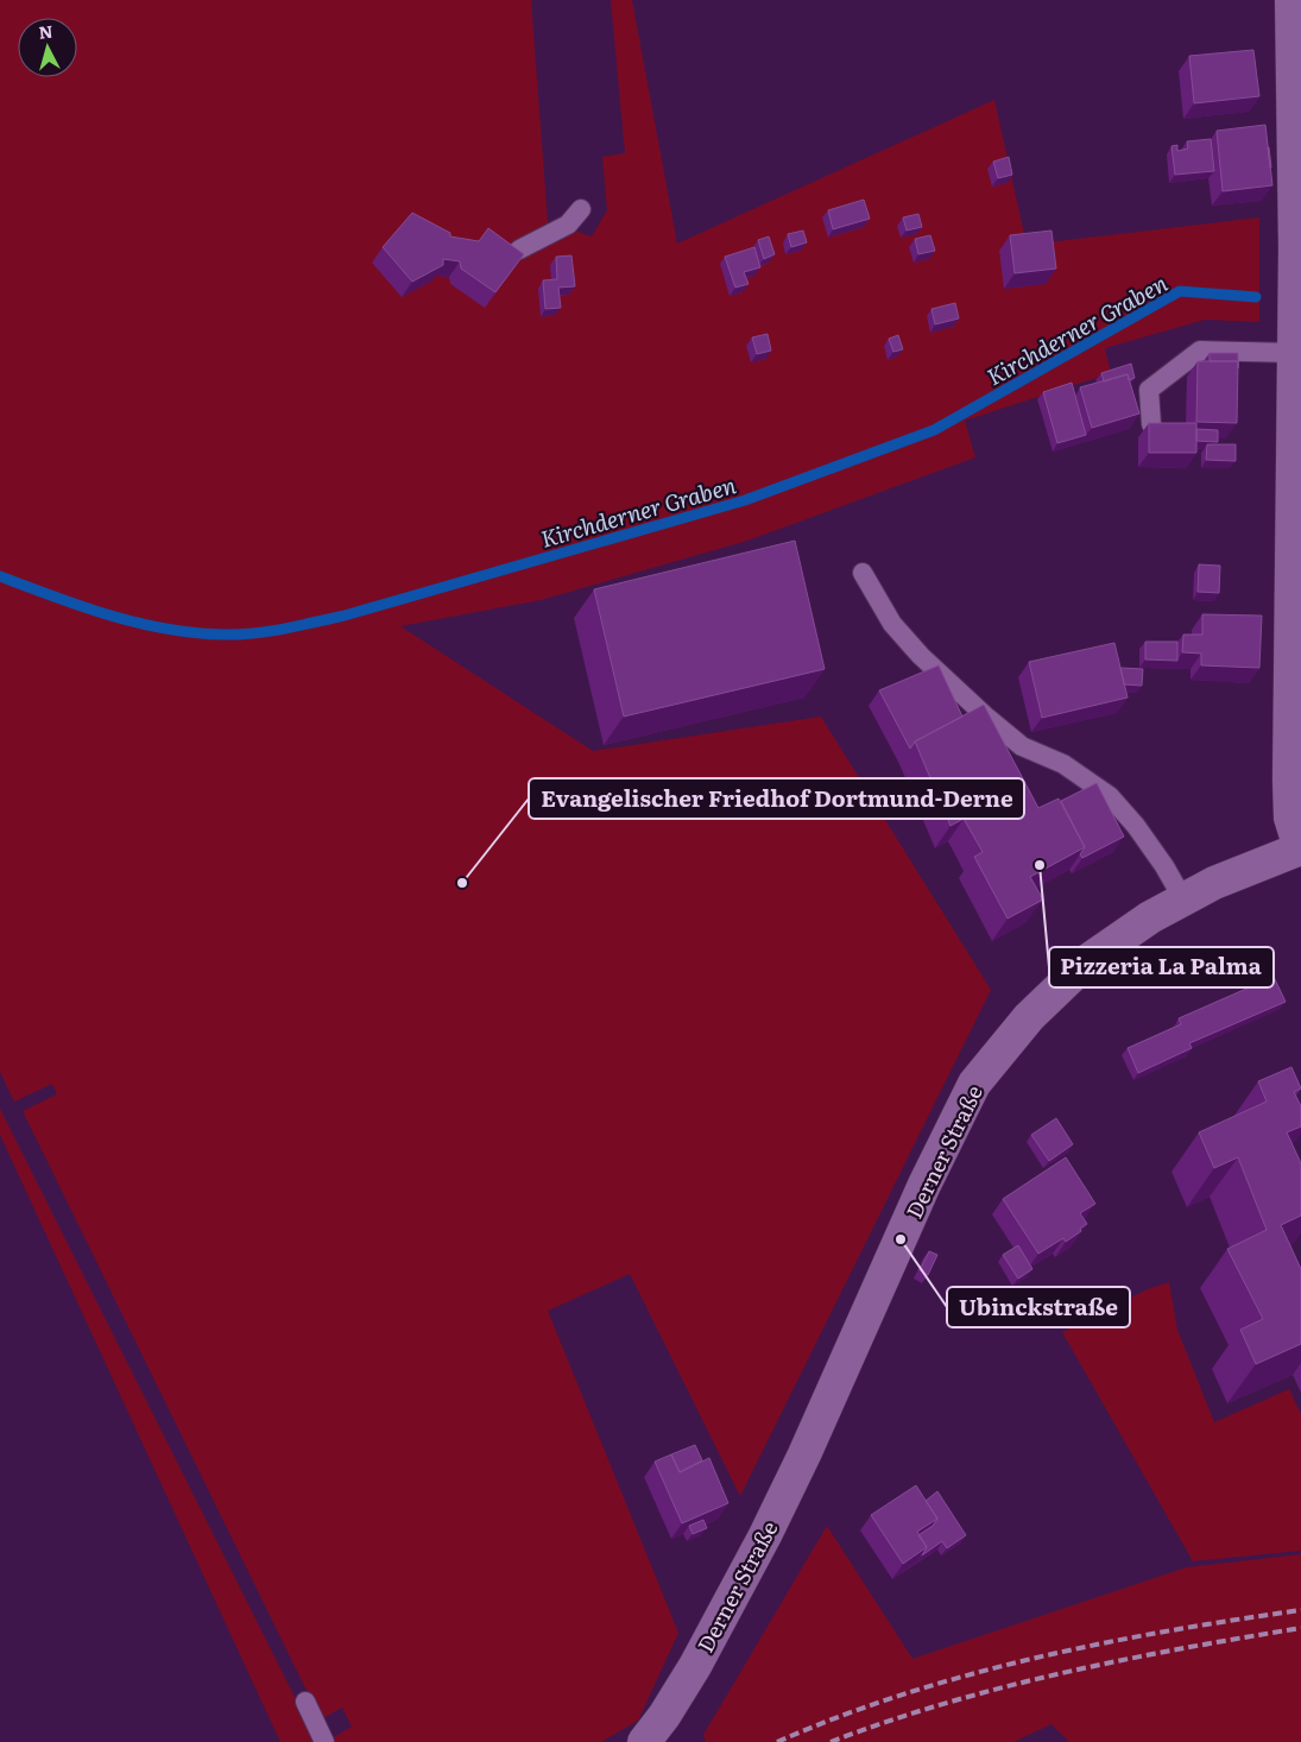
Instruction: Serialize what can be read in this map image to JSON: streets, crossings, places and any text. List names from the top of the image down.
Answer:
{
  "streets": {
    "main road": ["Derner Straße"]
  },
  "water": ["Kirchderner Graben"],
  "places": ["Pizzeria La Palma", "Evangelischer Friedhof Dortmund-Derne", "Ubinckstraße"],
  "north": "top"
}
